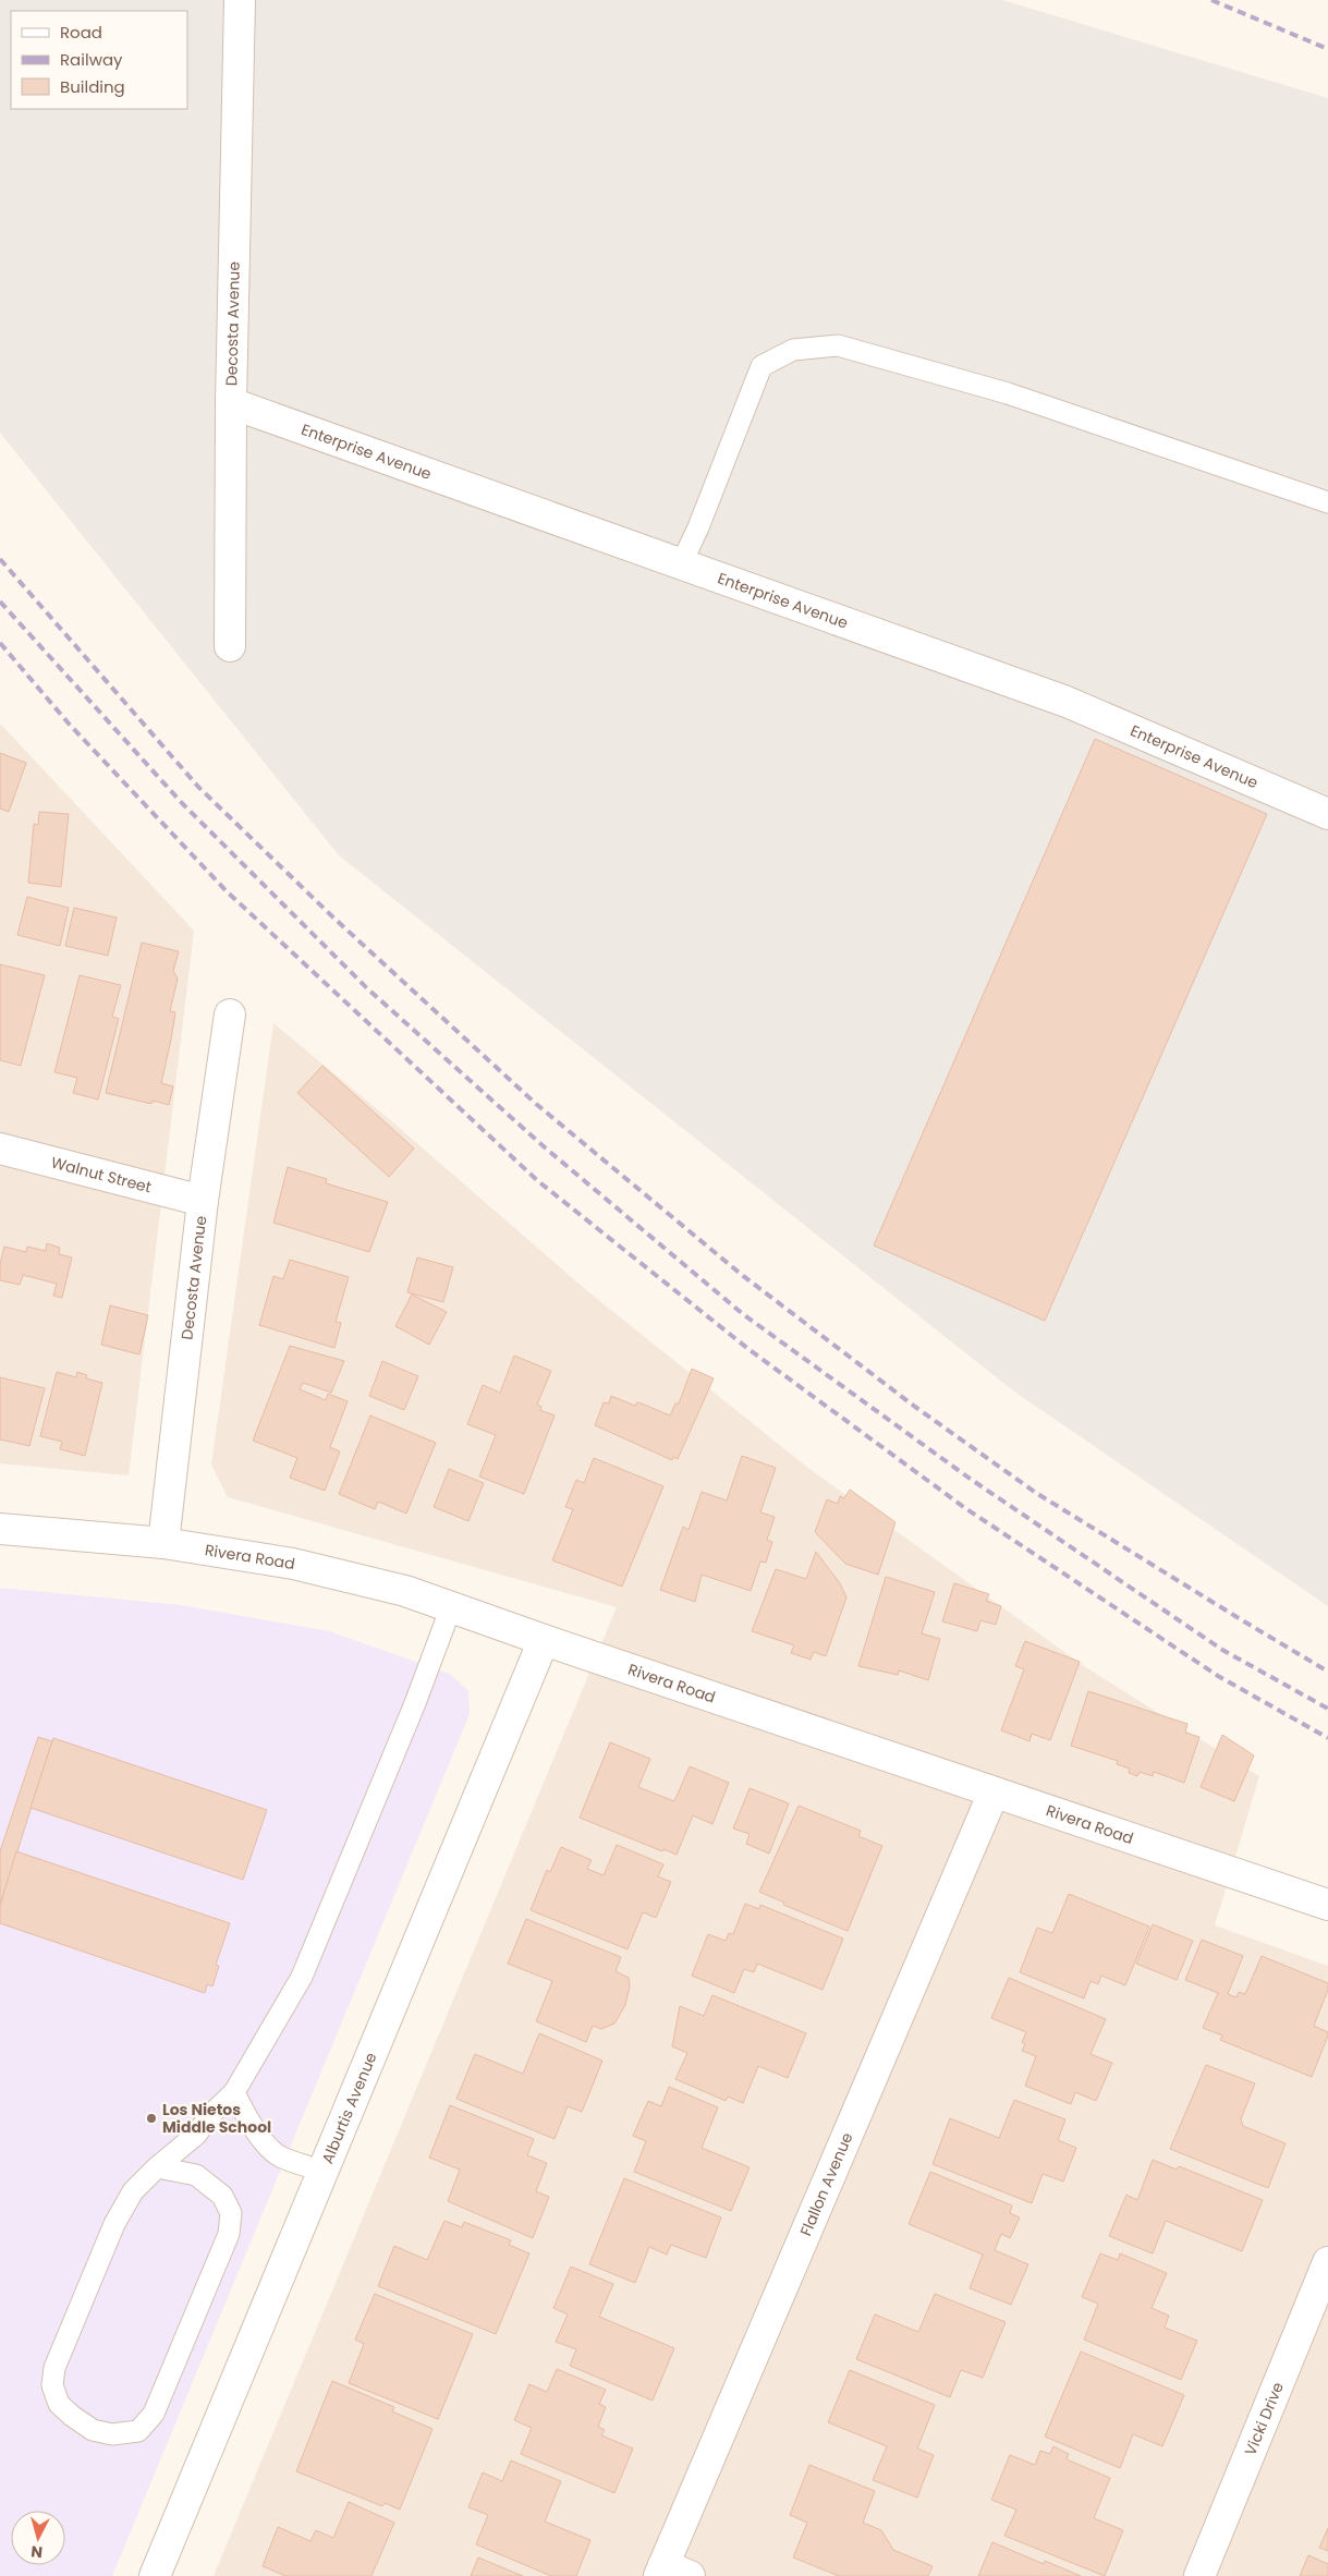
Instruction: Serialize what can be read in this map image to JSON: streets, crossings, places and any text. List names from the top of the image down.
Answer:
{
  "streets": {
    "street": [
      "Decosta Avenue",
      "Enterprise Avenue",
      "Walnut Street",
      "Rivera Road",
      "Alburtis Avenue",
      "Flallon Avenue",
      "Vicki Drive"
    ]
  },
  "crossings": [
    ["Decosta Avenue", "Enterprise Avenue"],
    ["Decosta Avenue", "Walnut Street"],
    ["Decosta Avenue", "Rivera Road"],
    ["Rivera Road", "Alburtis Avenue"],
    ["Rivera Road", "Flallon Avenue"]
  ],
  "places": ["Los Nietos Middle School"],
  "legend": ["Road", "Railway", "Building"],
  "north": "bottom"
}
